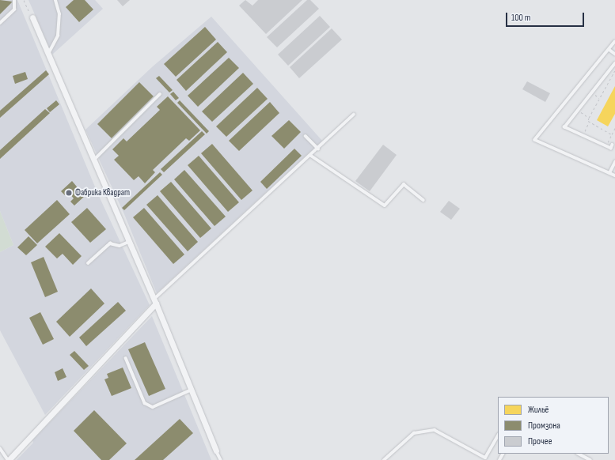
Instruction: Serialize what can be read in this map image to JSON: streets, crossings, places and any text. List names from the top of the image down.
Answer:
{
  "places": ["Фабрика Квадрат"],
  "legend": ["Жильё", "Промзона", "Прочее"],
  "scale_bar": "100 m"
}
